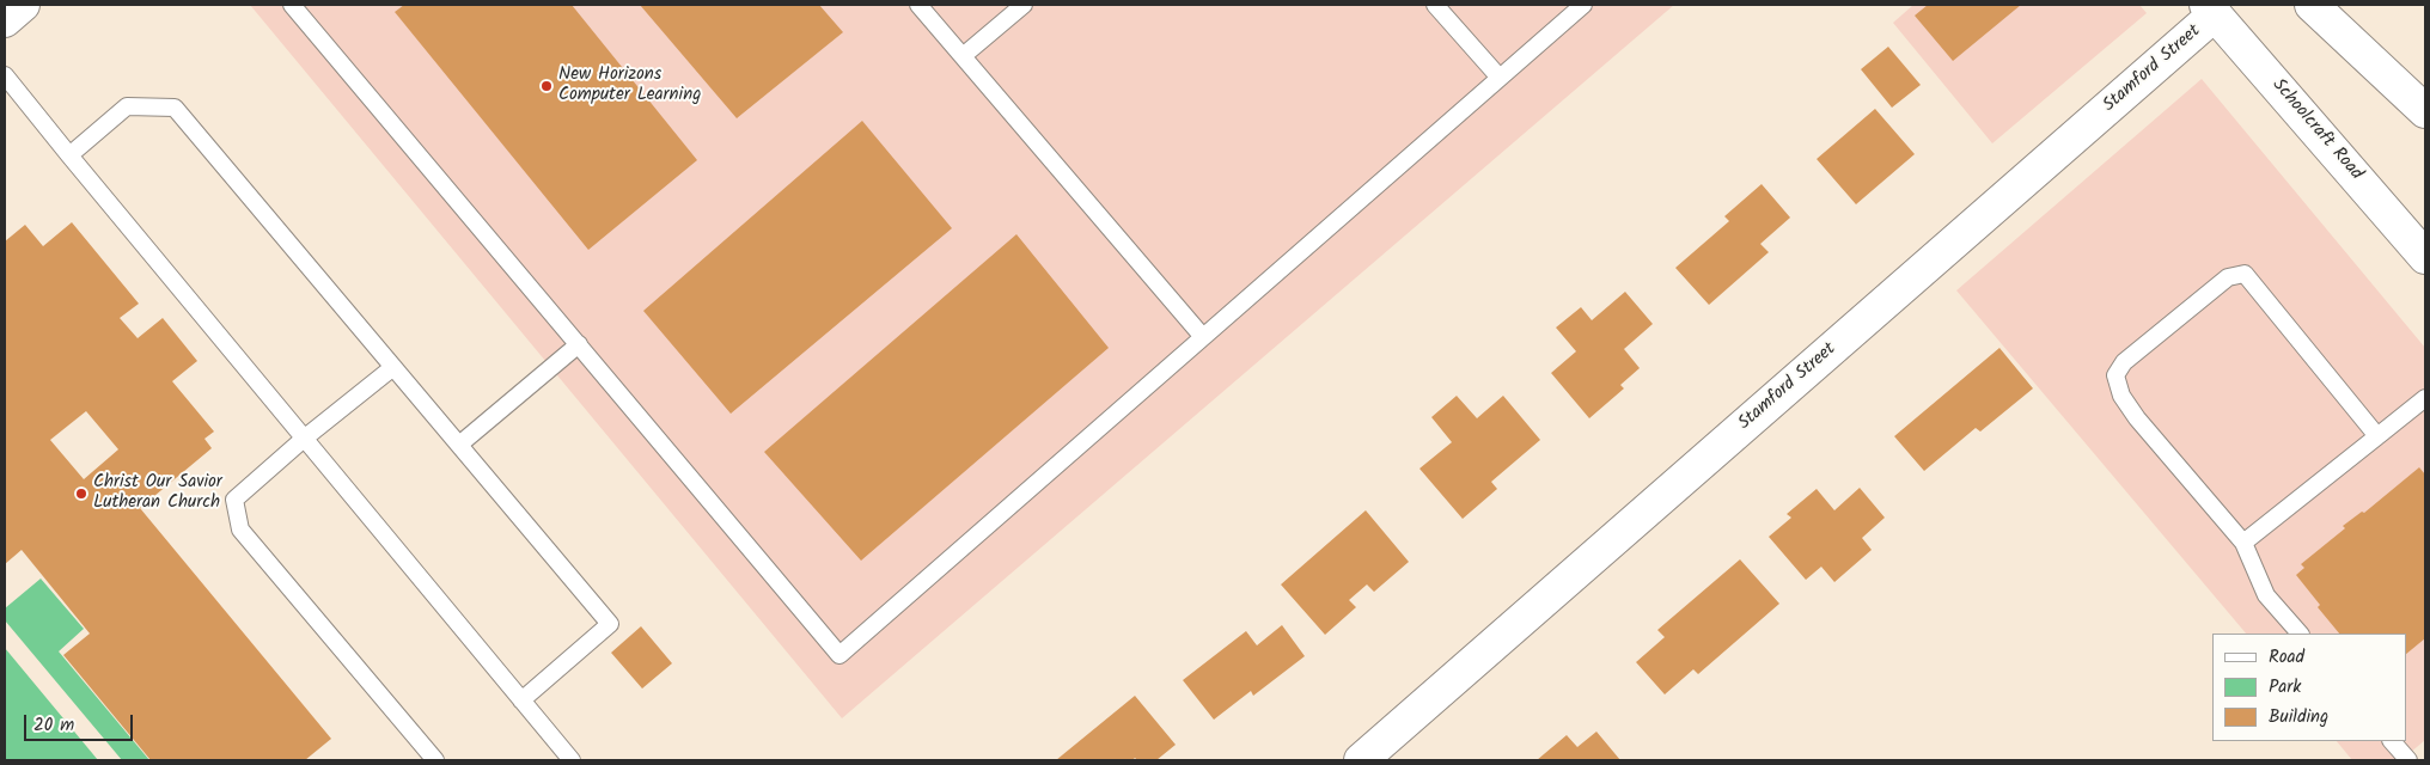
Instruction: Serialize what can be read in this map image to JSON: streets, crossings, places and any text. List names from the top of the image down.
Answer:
{
  "streets": {
    "main road": ["Stamford Street", "Schoolcraft Road"]
  },
  "crossings": [
    ["Stamford Street", "Schoolcraft Road"]
  ],
  "places": ["New Horizons Computer Learning", "Christ Our Savior Lutheran Church"],
  "legend": ["Road", "Park", "Building"],
  "scale_bar": "20 m"
}
